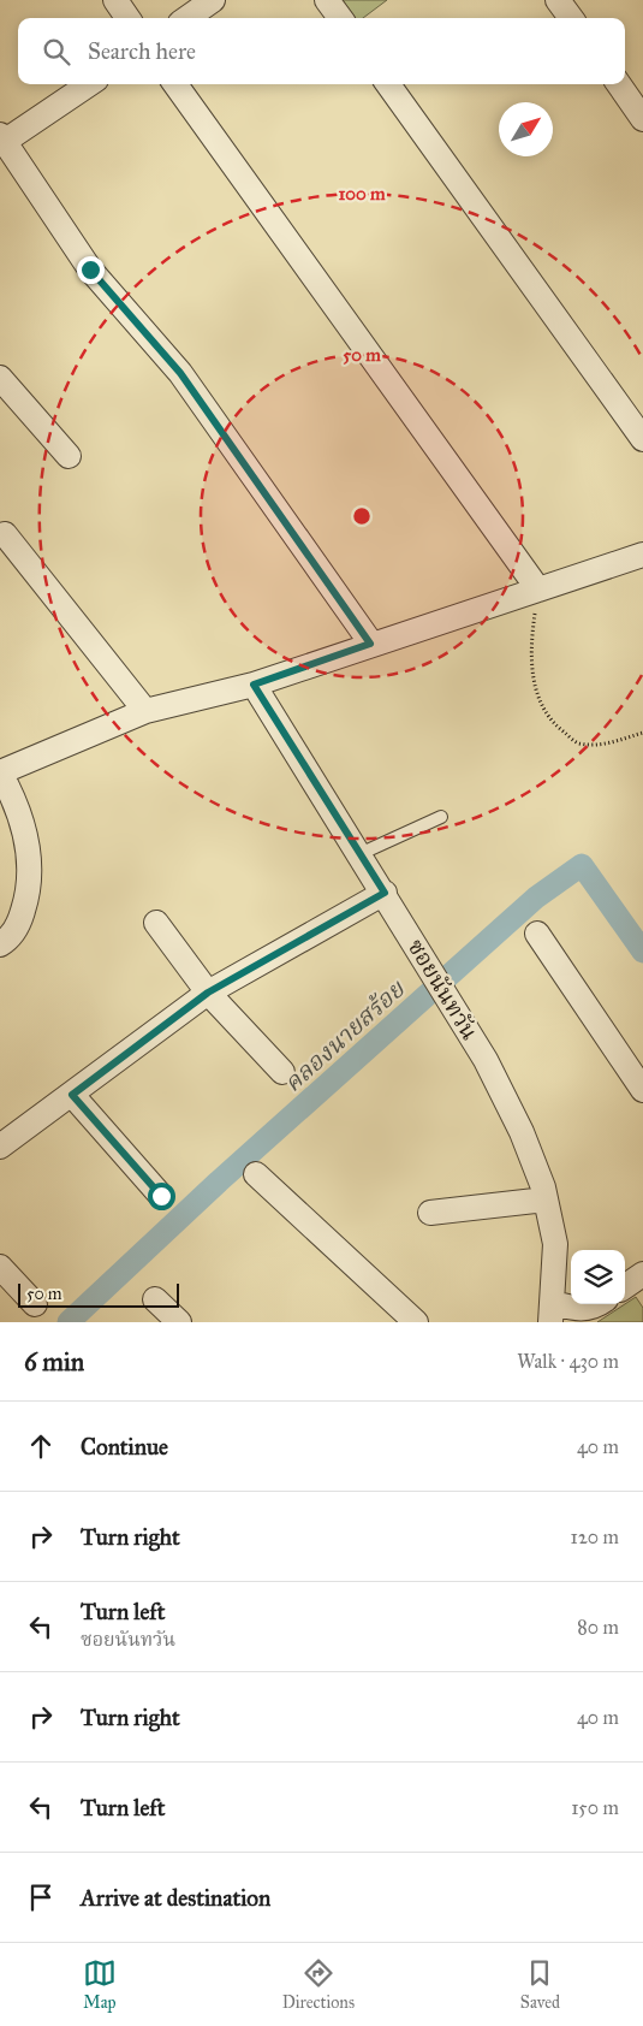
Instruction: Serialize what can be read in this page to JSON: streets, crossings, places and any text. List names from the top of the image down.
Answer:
{
  "streets": {
    "street": ["ซอยนันทวัน"]
  },
  "water": ["คลองนายสร้อย"],
  "scale_bar": "50 m",
  "north": "top right",
  "page": {
    "search": "Search here",
    "scale": "50 m",
    "heading": ["6 min", "Walk · 430 m"],
    "list": [
      ["Continue", "40 m"],
      ["Turn right", "120 m"],
      ["Turn left", "ซอยนันทวัน", "80 m"],
      ["Turn right", "40 m"],
      ["Turn left", "150 m"],
      "Arrive at destination"
    ],
    "nav": ["Map", "Directions", "Saved"]
  },
  "rings": ["100 m", "50 m"]
}
